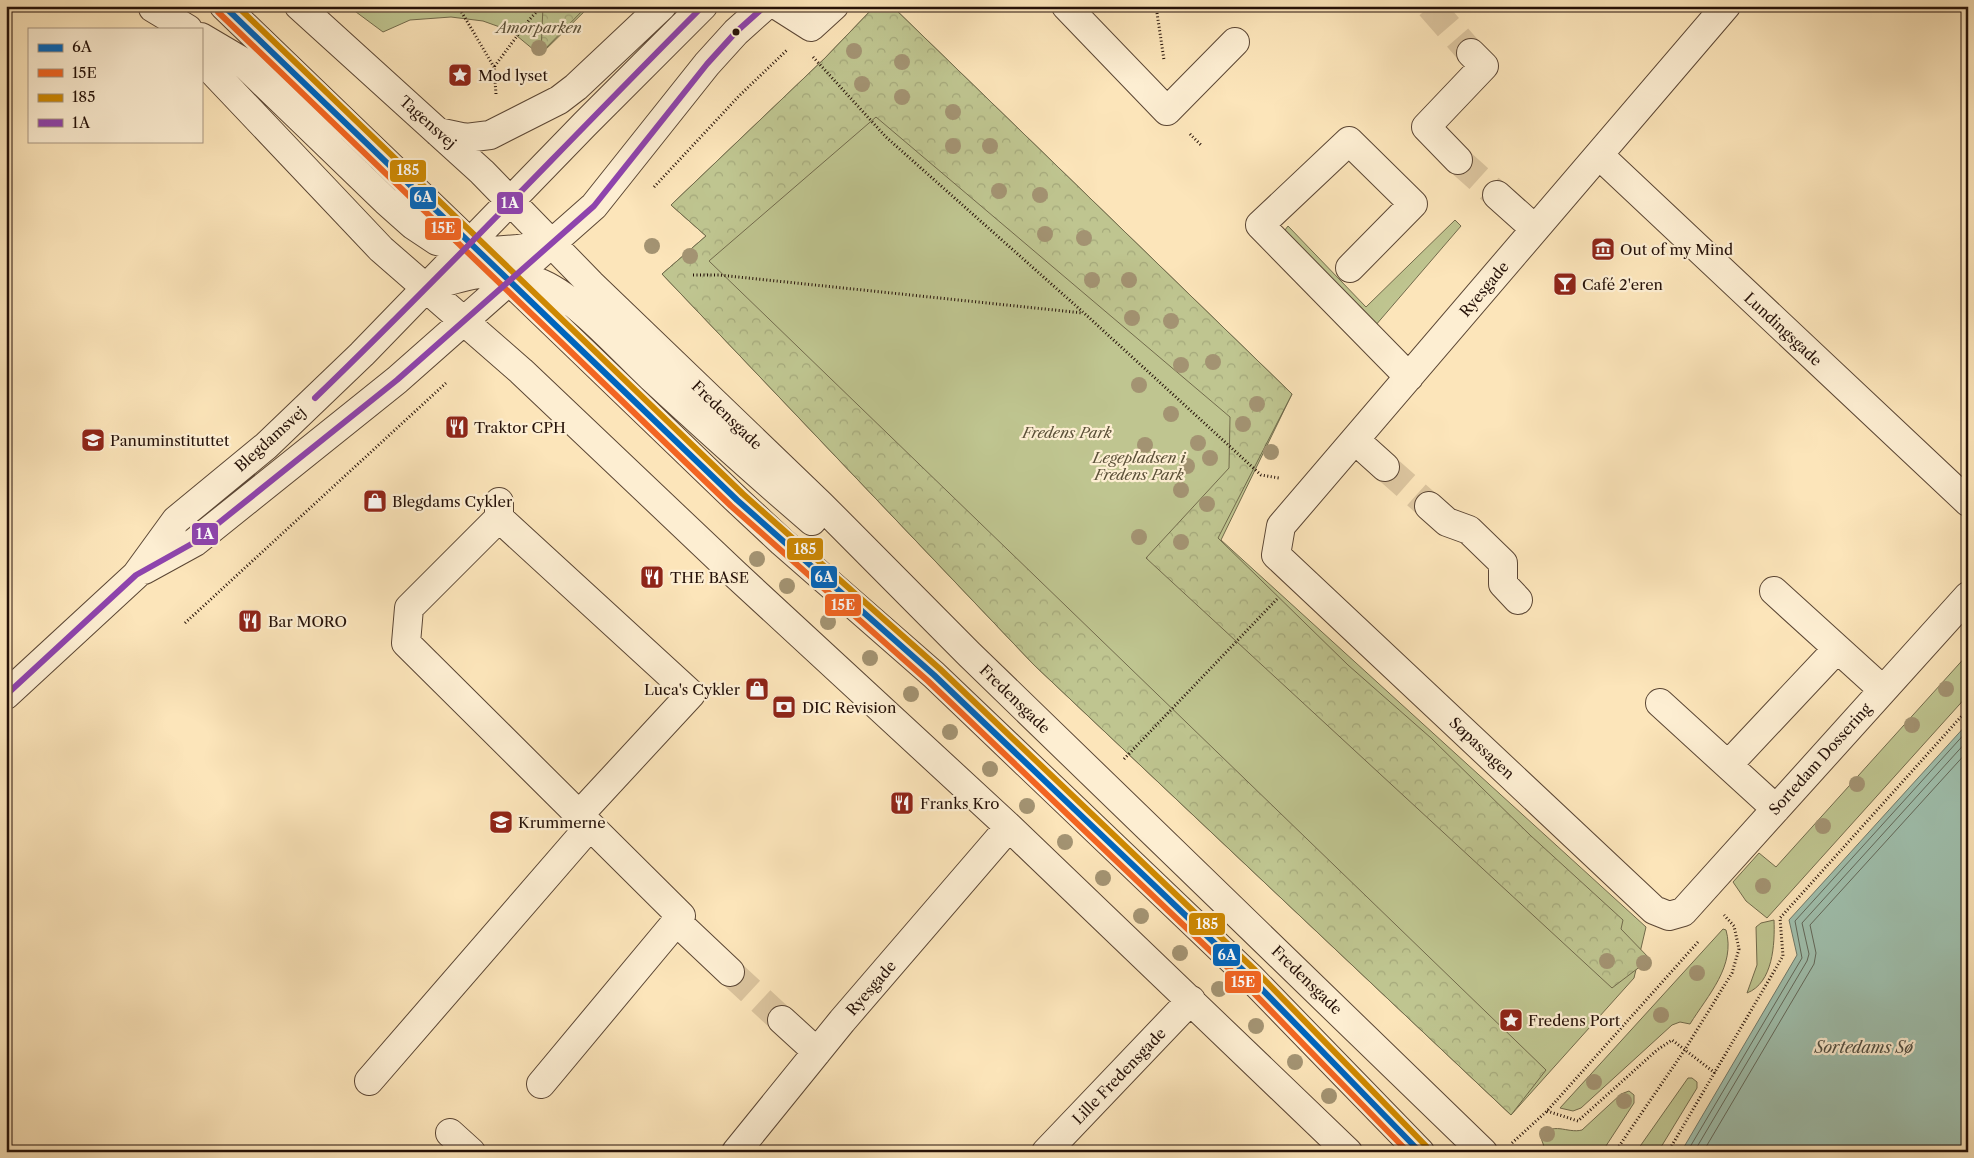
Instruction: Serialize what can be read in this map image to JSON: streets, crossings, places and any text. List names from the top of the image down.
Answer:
{
  "streets": {
    "street": [
      "Tagensvej",
      "Ryesgade",
      "Lundingsgade",
      "Fredensgade",
      "Blegdamsvej",
      "Søpassagen",
      "Sortedam Dossering",
      "Lille Fredensgade"
    ]
  },
  "crossings": [
    ["Tagensvej", "Fredensgade"],
    ["Tagensvej", "Blegdamsvej"],
    ["Ryesgade", "Lundingsgade"],
    ["Ryesgade", "Søpassagen"],
    ["Fredensgade", "Blegdamsvej"],
    ["Søpassagen", "Sortedam Dossering"]
  ],
  "water": ["Sortedams Sø"],
  "parks": ["Amorparken", "Fredens Park", "Legepladsen i Fredens Park"],
  "places": {
    "place": ["Mod lyset", "Fredens Port"],
    "museum": ["Out of my Mind"],
    "bar": ["Café 2'eren"],
    "restaurant": [
      "Traktor CPH",
      "THE BASE",
      "Bar MORO",
      "Franks Kro"
    ],
    "school or university": ["Panuminstituttet", "Krummerne"],
    "shop": ["Blegdams Cykler", "Luca's Cykler"],
    "bank": ["DIC Revision"]
  },
  "lines": [
    "transit line 6A",
    "transit line 185",
    "transit line 1A",
    "transit line 15E"
  ],
  "legend": [
    "6A",
    "15E",
    "185",
    "1A"
  ]
}
